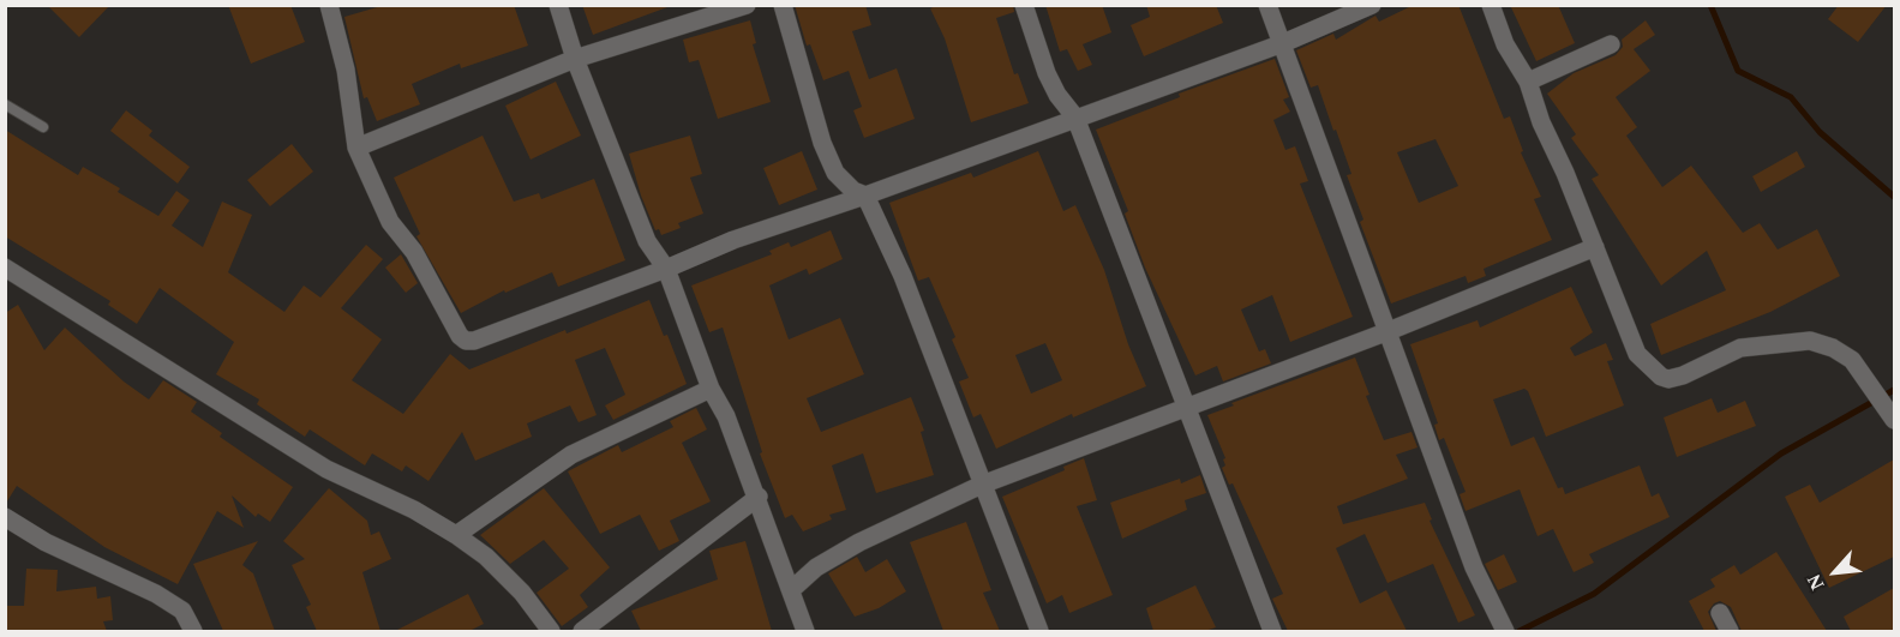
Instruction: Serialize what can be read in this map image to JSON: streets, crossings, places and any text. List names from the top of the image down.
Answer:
{
  "north": "bottom left"
}
